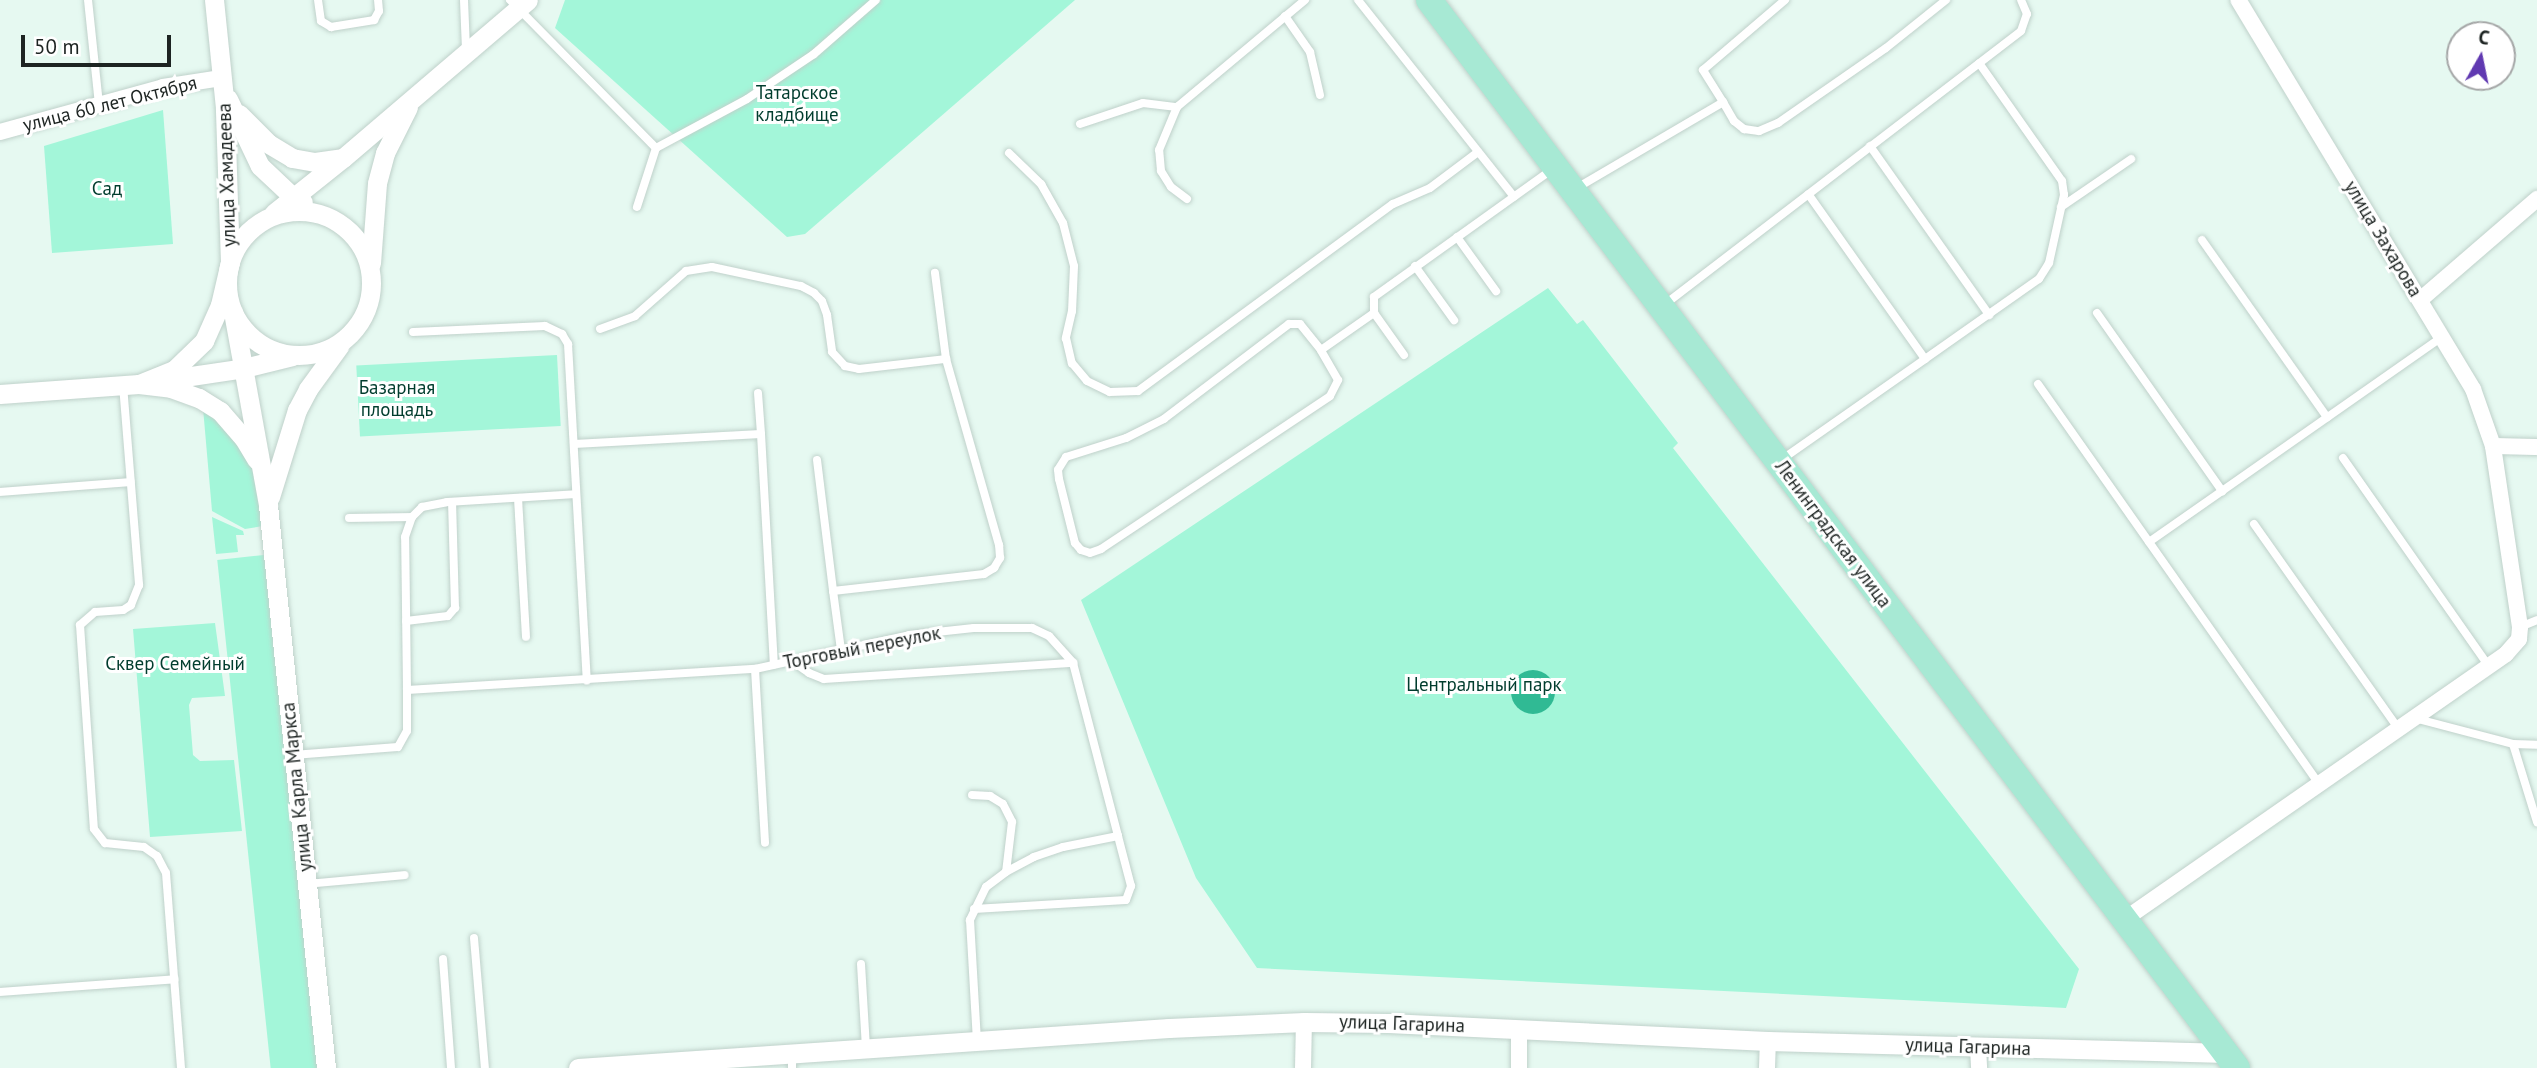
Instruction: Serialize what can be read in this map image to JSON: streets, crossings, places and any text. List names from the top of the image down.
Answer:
{
  "streets": {
    "main road": ["Ленинградская улица"],
    "street": [
      "улица 60 лет Октября",
      "улица Хамадеева",
      "улица Захарова",
      "улица Карла Маркса",
      "улица Гагарина"
    ],
    "lane": ["Торговый переулок"]
  },
  "crossings": [
    ["улица 60 лет Октября", "улица Хамадеева"],
    ["улица Хамадеева", "улица Карла Маркса"],
    ["Ленинградская улица", "улица Гагарина"]
  ],
  "parks": [
    "Татарское кладбище",
    "Сад",
    "Базарная площадь",
    "Сквер Семейный",
    "Центральный парк"
  ],
  "scale_bar": "50 m",
  "north": "top"
}
